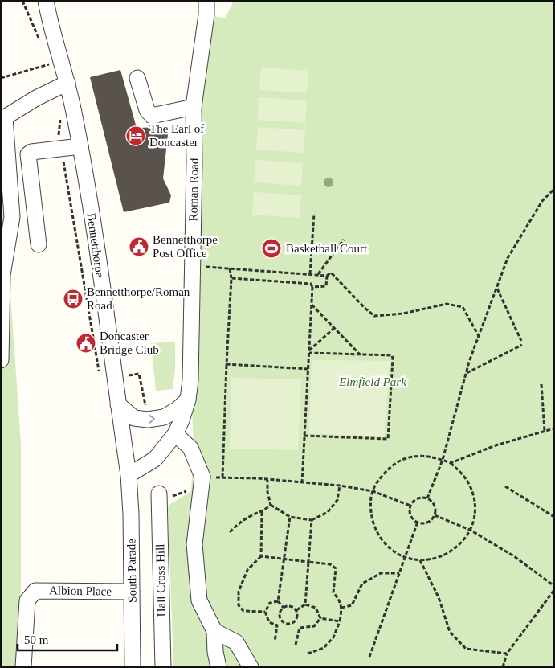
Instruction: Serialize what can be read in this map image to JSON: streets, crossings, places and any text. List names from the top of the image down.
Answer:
{
  "streets": {
    "street": [
      "Roman Road",
      "Bennetthorpe",
      "South Parade",
      "Hall Cross Hill",
      "Albion Place"
    ]
  },
  "crossings": [
    ["Roman Road", "Bennetthorpe"],
    ["Roman Road", "South Parade"],
    ["Bennetthorpe", "South Parade"],
    ["South Parade", "Albion Place"]
  ],
  "parks": ["Elmfield Park"],
  "places": {
    "hotel": ["The Earl of Doncaster"],
    "public building": ["Bennetthorpe Post Office", "Doncaster Bridge Club"],
    "sports": ["Basketball Court"],
    "bus stop": ["Bennetthorpe/Roman Road"]
  },
  "scale_bar": "50 m"
}
